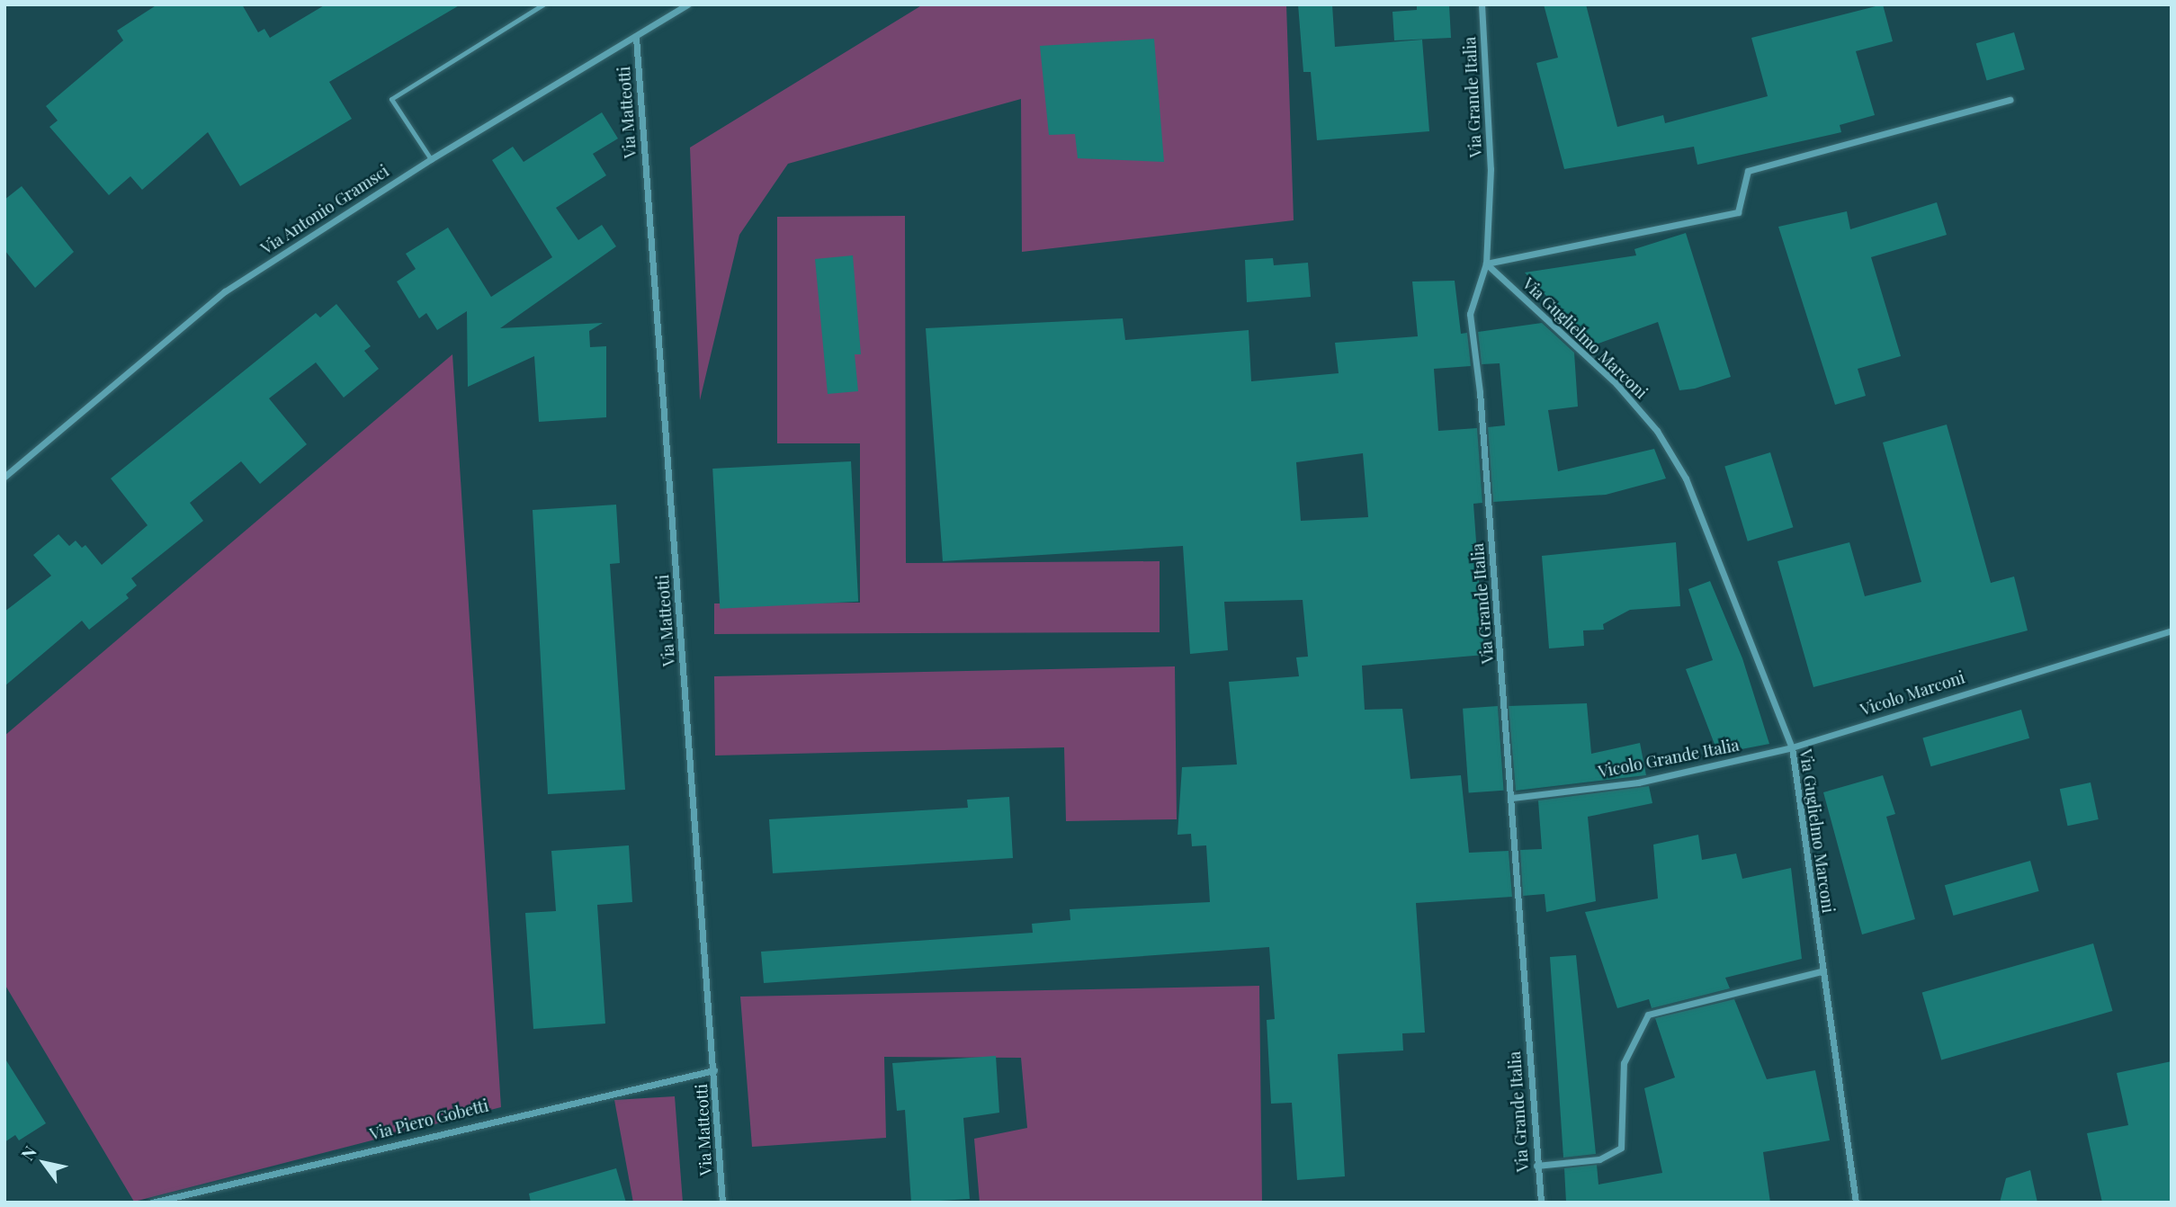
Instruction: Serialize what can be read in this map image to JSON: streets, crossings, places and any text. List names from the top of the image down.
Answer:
{
  "streets": {
    "street": [
      "Via Grande Italia",
      "Via Matteotti",
      "Via Antonio Gramsci",
      "Via Guglielmo Marconi",
      "Vicolo Marconi",
      "Vicolo Grande Italia",
      "Via Piero Gobetti"
    ]
  },
  "crossings": [
    ["Via Grande Italia", "Via Guglielmo Marconi"],
    ["Via Grande Italia", "Vicolo Grande Italia"],
    ["Via Matteotti", "Via Antonio Gramsci"],
    ["Via Matteotti", "Via Piero Gobetti"],
    ["Via Guglielmo Marconi", "Vicolo Marconi"],
    ["Via Guglielmo Marconi", "Vicolo Grande Italia"],
    ["Vicolo Marconi", "Vicolo Grande Italia"]
  ],
  "north": "top left"
}
